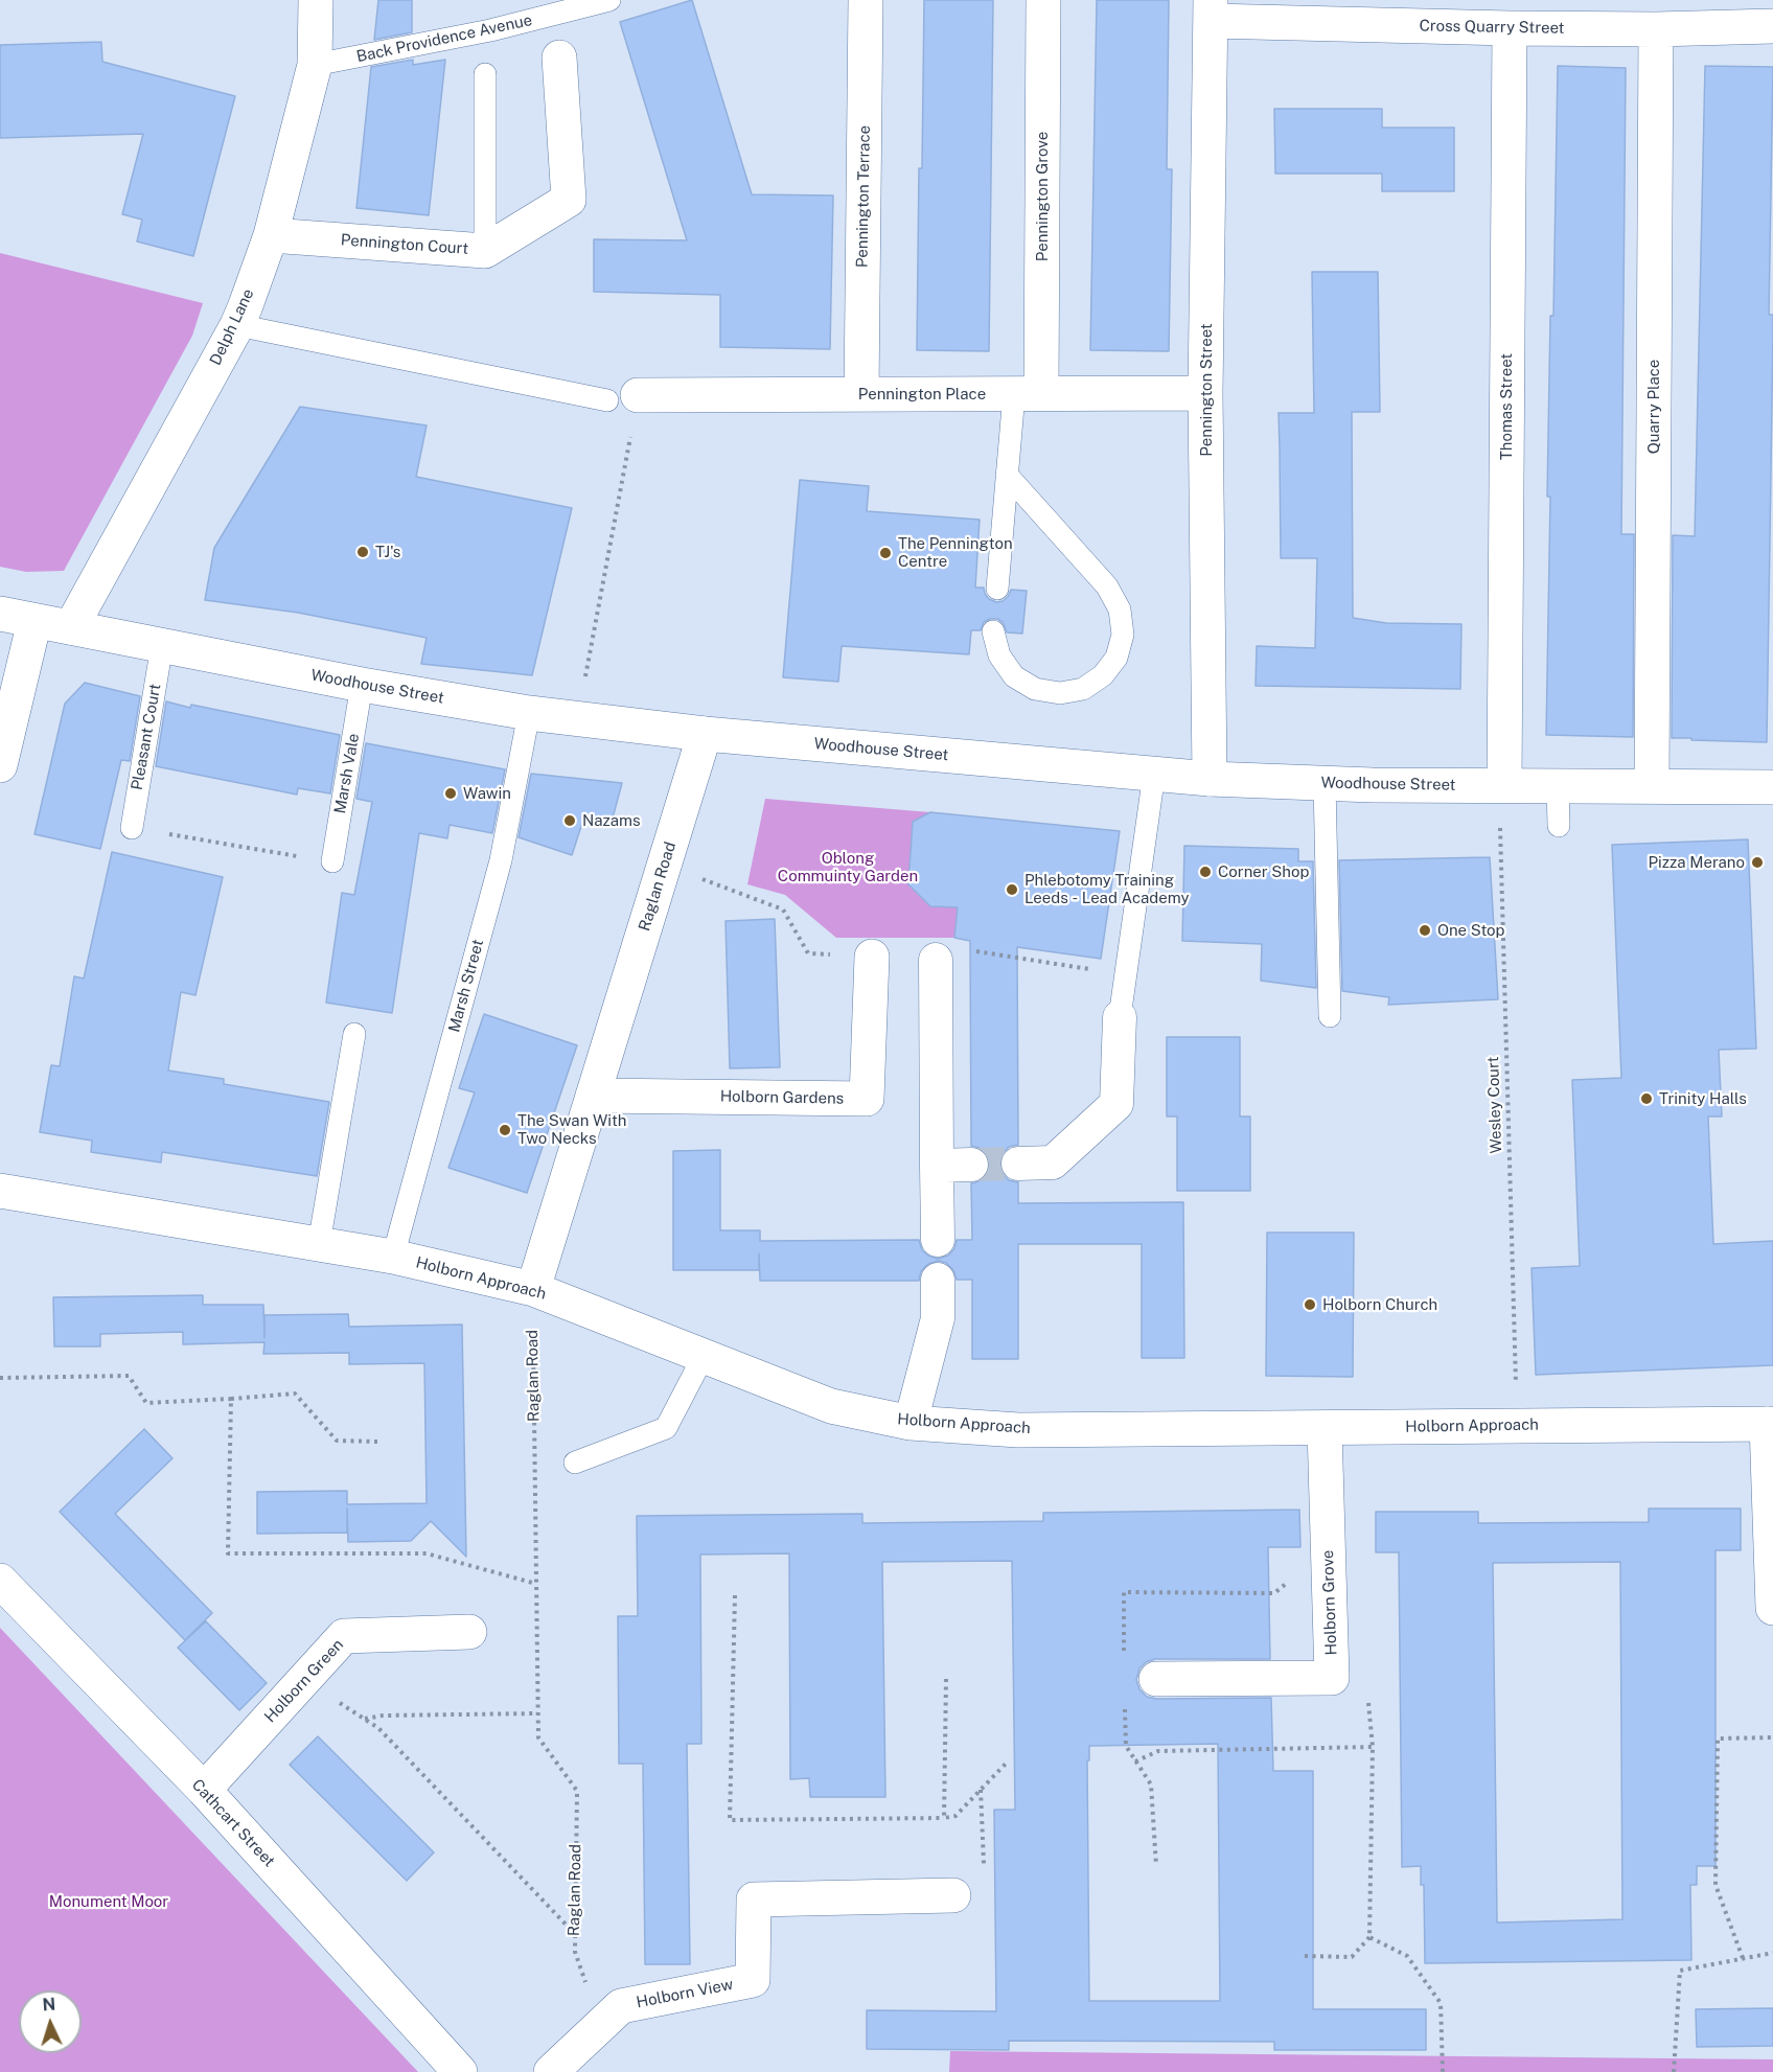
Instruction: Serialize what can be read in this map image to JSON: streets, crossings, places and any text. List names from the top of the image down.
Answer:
{
  "streets": {
    "street": [
      "Cross Quarry Street",
      "Pennington Terrace",
      "Pennington Grove",
      "Pennington Court",
      "Delph Lane",
      "Pennington Street",
      "Pennington Place",
      "Thomas Street",
      "Quarry Place",
      "Woodhouse Street",
      "Raglan Road",
      "Holborn Gardens",
      "Holborn Approach",
      "Holborn Grove",
      "Holborn Green",
      "Cathcart Street",
      "Holborn View"
    ],
    "lane": [
      "Back Providence Avenue",
      "Pleasant Court",
      "Marsh Vale",
      "Marsh Street"
    ],
    "path": ["Wesley Court"]
  },
  "crossings": [
    ["Cross Quarry Street", "Pennington Street"],
    ["Cross Quarry Street", "Thomas Street"],
    ["Cross Quarry Street", "Quarry Place"],
    ["Back Providence Avenue", "Delph Lane"],
    ["Pennington Terrace", "Pennington Place"],
    ["Pennington Grove", "Pennington Place"],
    ["Pennington Court", "Delph Lane"],
    ["Delph Lane", "Woodhouse Street"],
    ["Pennington Street", "Pennington Place"],
    ["Pennington Street", "Woodhouse Street"],
    ["Thomas Street", "Woodhouse Street"],
    ["Thomas Street", "Wesley Court"],
    ["Quarry Place", "Woodhouse Street"],
    ["Woodhouse Street", "Pleasant Court"],
    ["Woodhouse Street", "Marsh Vale"],
    ["Woodhouse Street", "Raglan Road"],
    ["Woodhouse Street", "Marsh Street"],
    ["Woodhouse Street", "Wesley Court"],
    ["Raglan Road", "Holborn Gardens"],
    ["Raglan Road", "Holborn Approach"],
    ["Raglan Road", "Holborn View"],
    ["Marsh Street", "Holborn Approach"],
    ["Wesley Court", "Holborn Approach"],
    ["Holborn Approach", "Holborn Grove"],
    ["Holborn Green", "Cathcart Street"]
  ],
  "parks": ["Oblong Commuinty Garden", "Monument Moor"],
  "places": [
    "TJ's",
    "The Pennington Centre",
    "Wawin",
    "Nazams",
    "Pizza Merano",
    "Corner Shop",
    "Phlebotomy Training Leeds - Lead Academy",
    "One Stop",
    "Trinity Halls",
    "The Swan With Two Necks",
    "Holborn Church"
  ],
  "north": "top"
}
